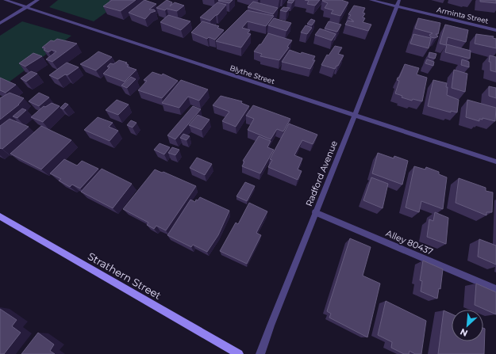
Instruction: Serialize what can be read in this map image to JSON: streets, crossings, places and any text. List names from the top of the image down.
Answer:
{
  "streets": {
    "main road": ["Strathern Street"],
    "street": [
      "Arminta Street",
      "Blythe Street",
      "Radford Avenue",
      "Alley 80437"
    ]
  },
  "crossings": [
    ["Arminta Street", "Radford Avenue"],
    ["Blythe Street", "Radford Avenue"],
    ["Radford Avenue", "Alley 80437"]
  ],
  "north": "bottom left"
}
